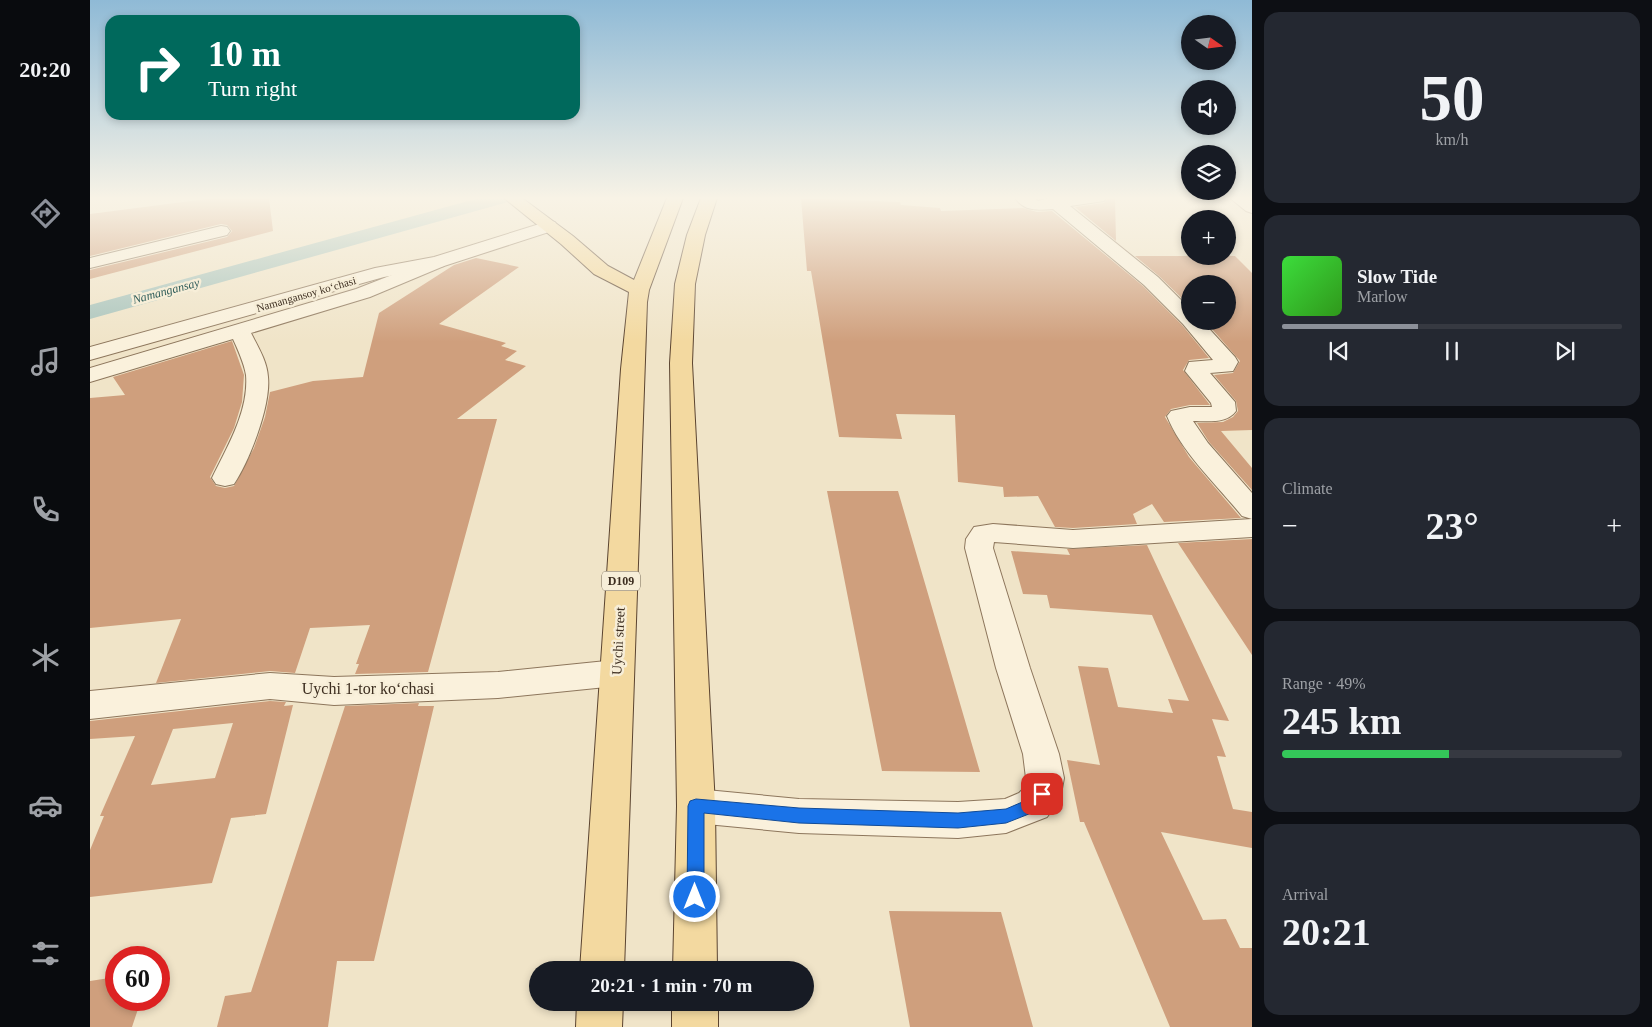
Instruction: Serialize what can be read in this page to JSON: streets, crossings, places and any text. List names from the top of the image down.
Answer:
{
  "streets": {
    "main road": ["D109", "Uychi street"],
    "street": ["Namangansoy koʻchasi", "Uychi 1-tor koʻchasi"]
  },
  "crossings": [
    ["Uychi street", "Uychi 1-tor koʻchasi"]
  ],
  "water": ["Namangansay"],
  "north": "right",
  "page": {
    "tabs": "20:20",
    "tile": [
      ["50", "km/h"],
      "Climate",
      ["Range · 49%", "245 km"],
      ["Arrival", "20:21"]
    ],
    "map_buttons": ["+", "−"],
    "turn": ["10 m", "Turn right"],
    "song": ["Slow Tide", "Marlow"],
    "heat": ["−", "23°", "+"],
    "limit": "60",
    "trip": "20:21 · 1 min · 70 m"
  }
}
